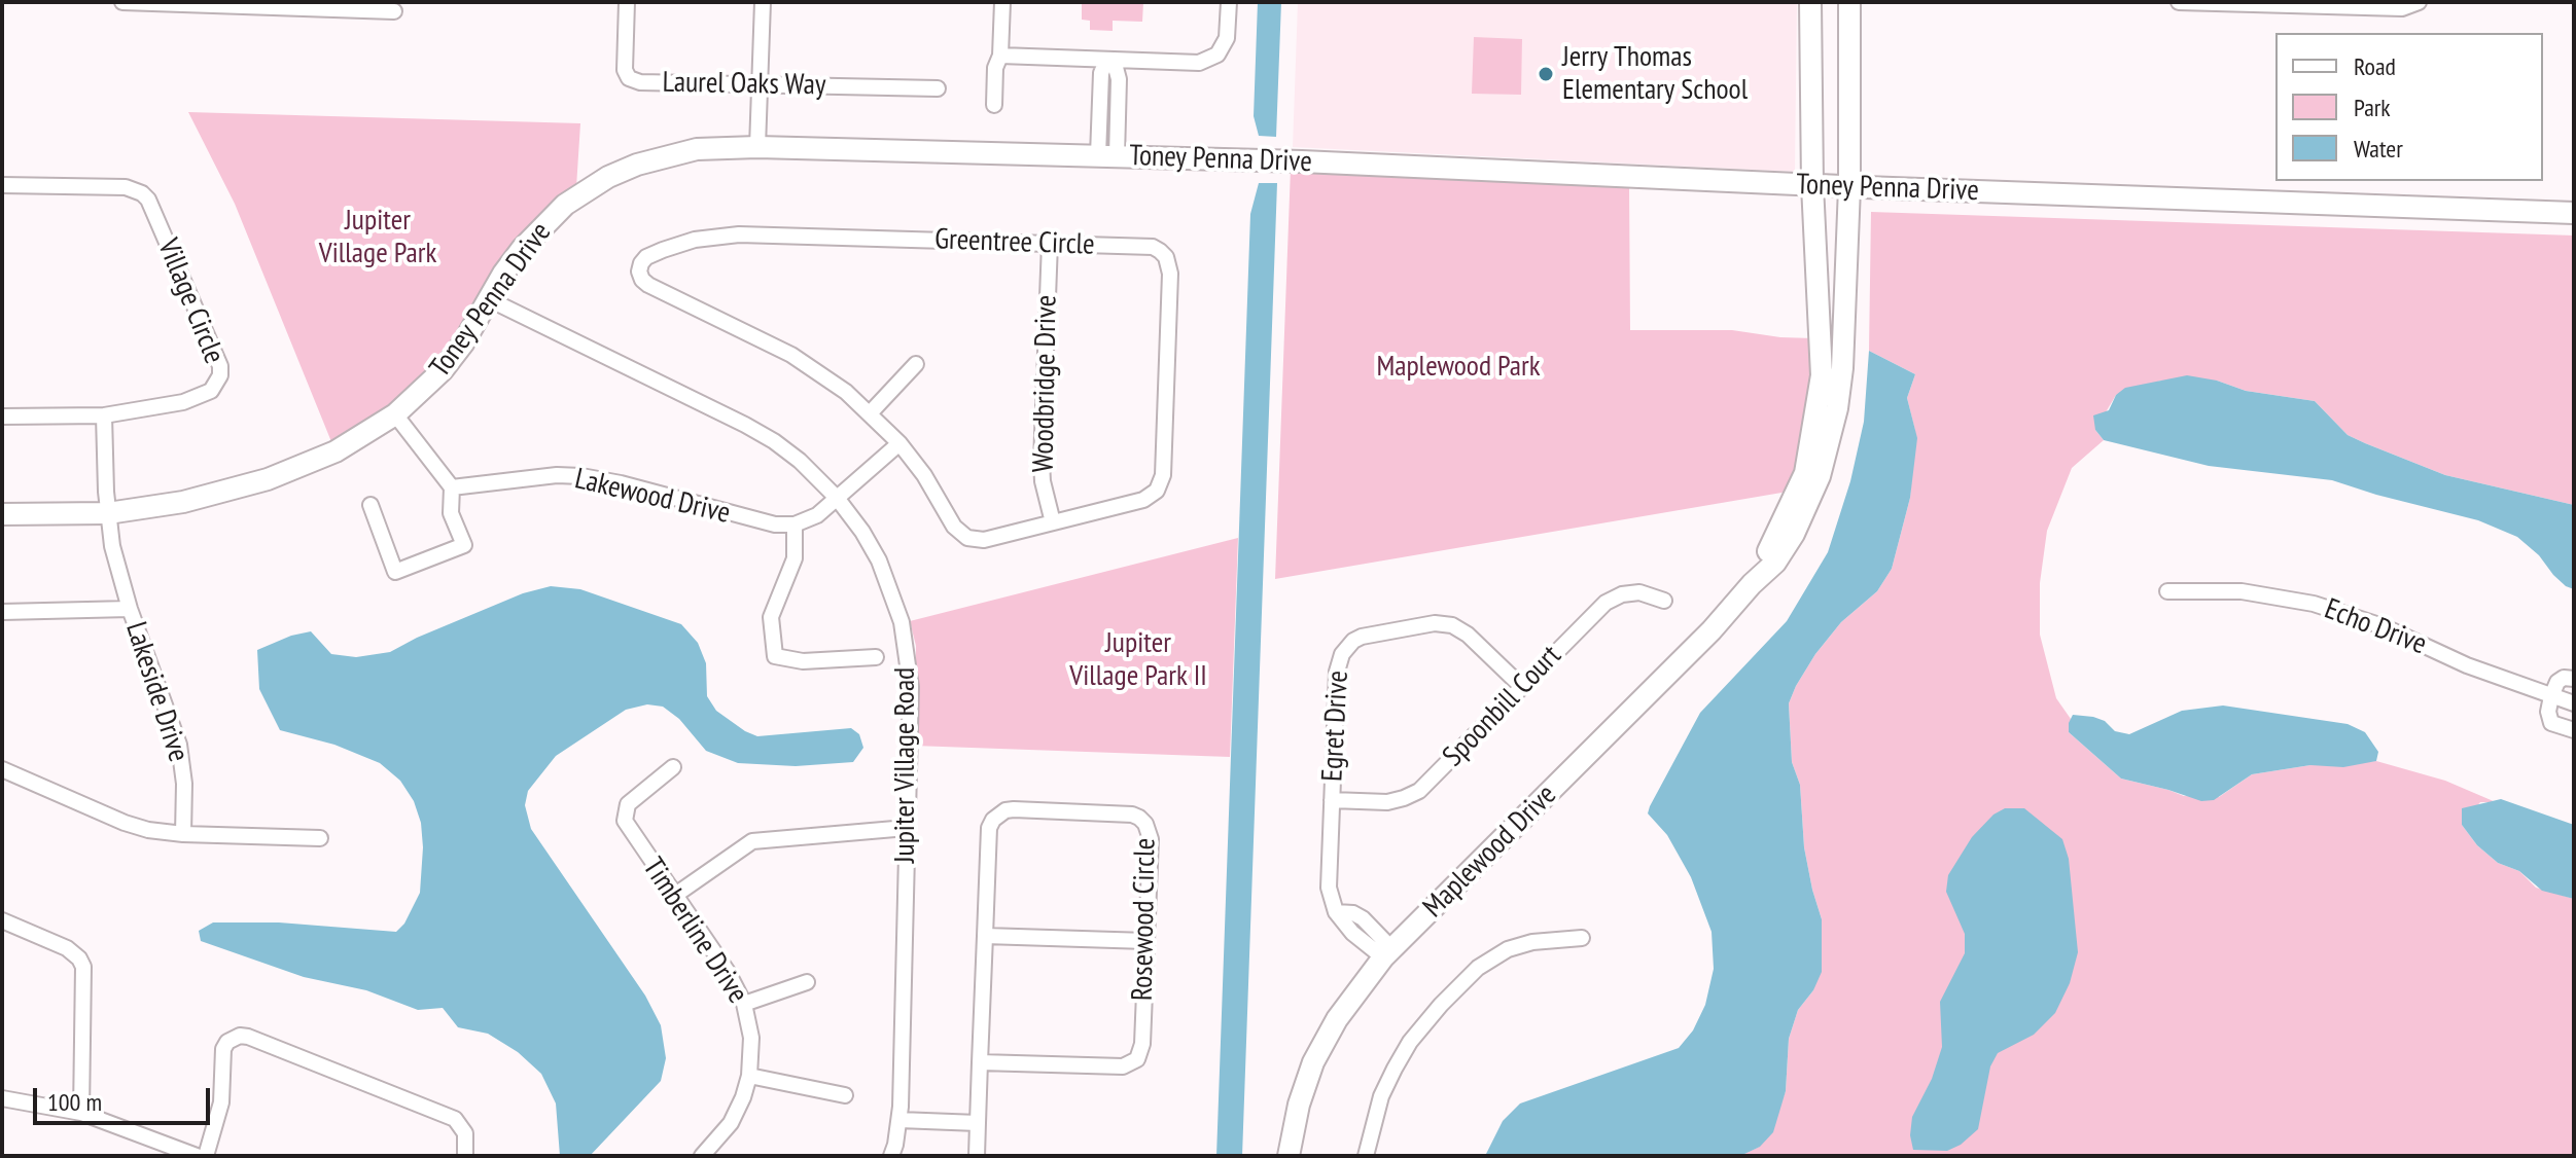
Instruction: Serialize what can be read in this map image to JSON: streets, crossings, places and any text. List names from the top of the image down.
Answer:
{
  "streets": {
    "street": [
      "Laurel Oaks Way",
      "Toney Penna Drive",
      "Greentree Circle",
      "Village Circle",
      "Woodbridge Drive",
      "Lakewood Drive",
      "Echo Drive",
      "Lakeside Drive",
      "Spoonbill Court",
      "Egret Drive",
      "Jupiter Village Road",
      "Maplewood Drive",
      "Rosewood Circle",
      "Timberline Drive"
    ]
  },
  "crossings": [
    ["Toney Penna Drive", "Lakeside Drive"],
    ["Toney Penna Drive", "Jupiter Village Road"],
    ["Toney Penna Drive", "Maplewood Drive"],
    ["Greentree Circle", "Woodbridge Drive"],
    ["Village Circle", "Lakeside Drive"],
    ["Spoonbill Court", "Egret Drive"],
    ["Egret Drive", "Maplewood Drive"]
  ],
  "parks": ["Jupiter Village Park", "Maplewood Park", "Jupiter Village Park II"],
  "places": ["Jerry Thomas Elementary School"],
  "legend": ["Road", "Park", "Water"],
  "scale_bar": "100 m"
}
